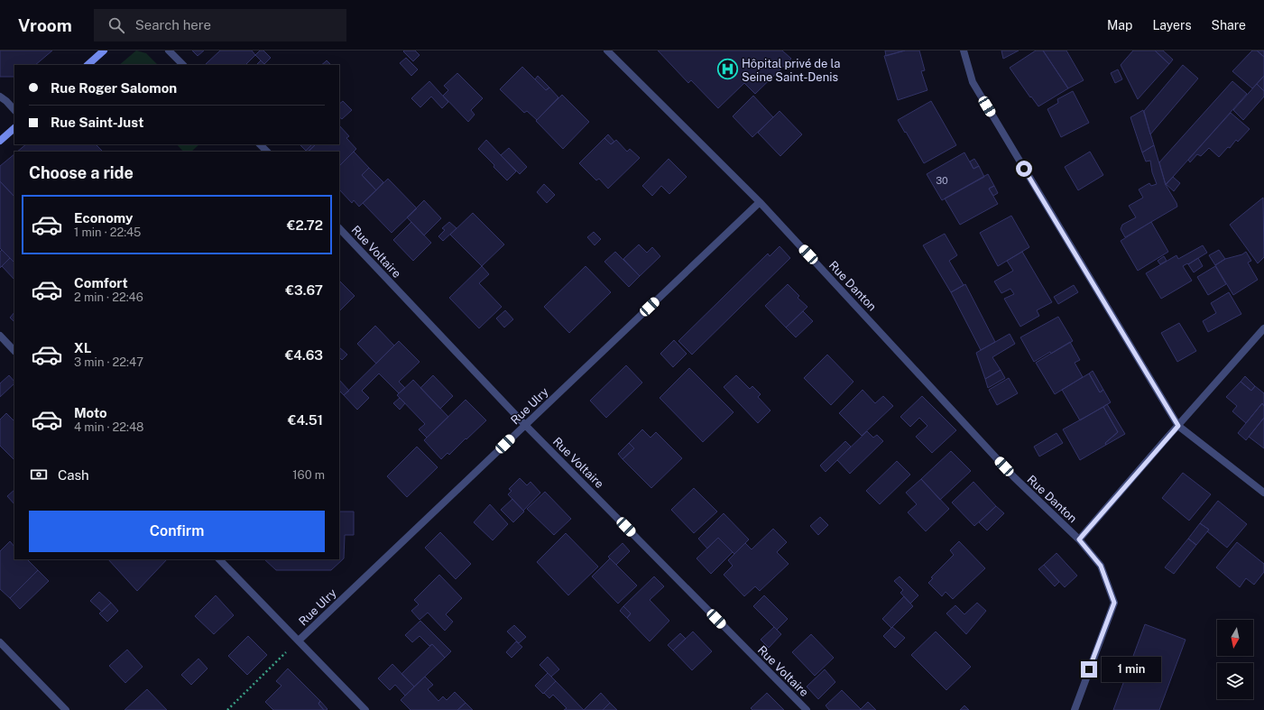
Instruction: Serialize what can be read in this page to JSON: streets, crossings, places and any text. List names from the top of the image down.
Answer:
{
  "streets": {
    "street": ["Rue Voltaire", "Rue Danton", "Rue Ulry"]
  },
  "crossings": [
    ["Rue Voltaire", "Rue Ulry"],
    ["Rue Danton", "Rue Ulry"]
  ],
  "places": {
    "hospital": ["Hôpital privé de la Seine Saint-Denis"]
  },
  "house_numbers": ["30"],
  "north": "bottom",
  "page": {
    "header": "Vroom",
    "search": "Search here",
    "nav": ["Map", "Layers", "Share"],
    "banner": ["Rue Roger Salomon", "Rue Saint-Just"],
    "heading": "Choose a ride",
    "list": [
      {
        "name": "Economy",
        "note": "1 min · 22:45",
        "value": "€2.72"
      },
      {
        "name": "Comfort",
        "note": "2 min · 22:46",
        "value": "€3.67"
      },
      {
        "name": "XL",
        "note": "3 min · 22:47",
        "value": "€4.63"
      },
      {
        "name": "Moto",
        "note": "4 min · 22:48",
        "value": "€4.51"
      }
    ],
    "pay": ["Cash", "160 m"],
    "buttons": "Confirm",
    "bubble": "1 min"
  }
}
